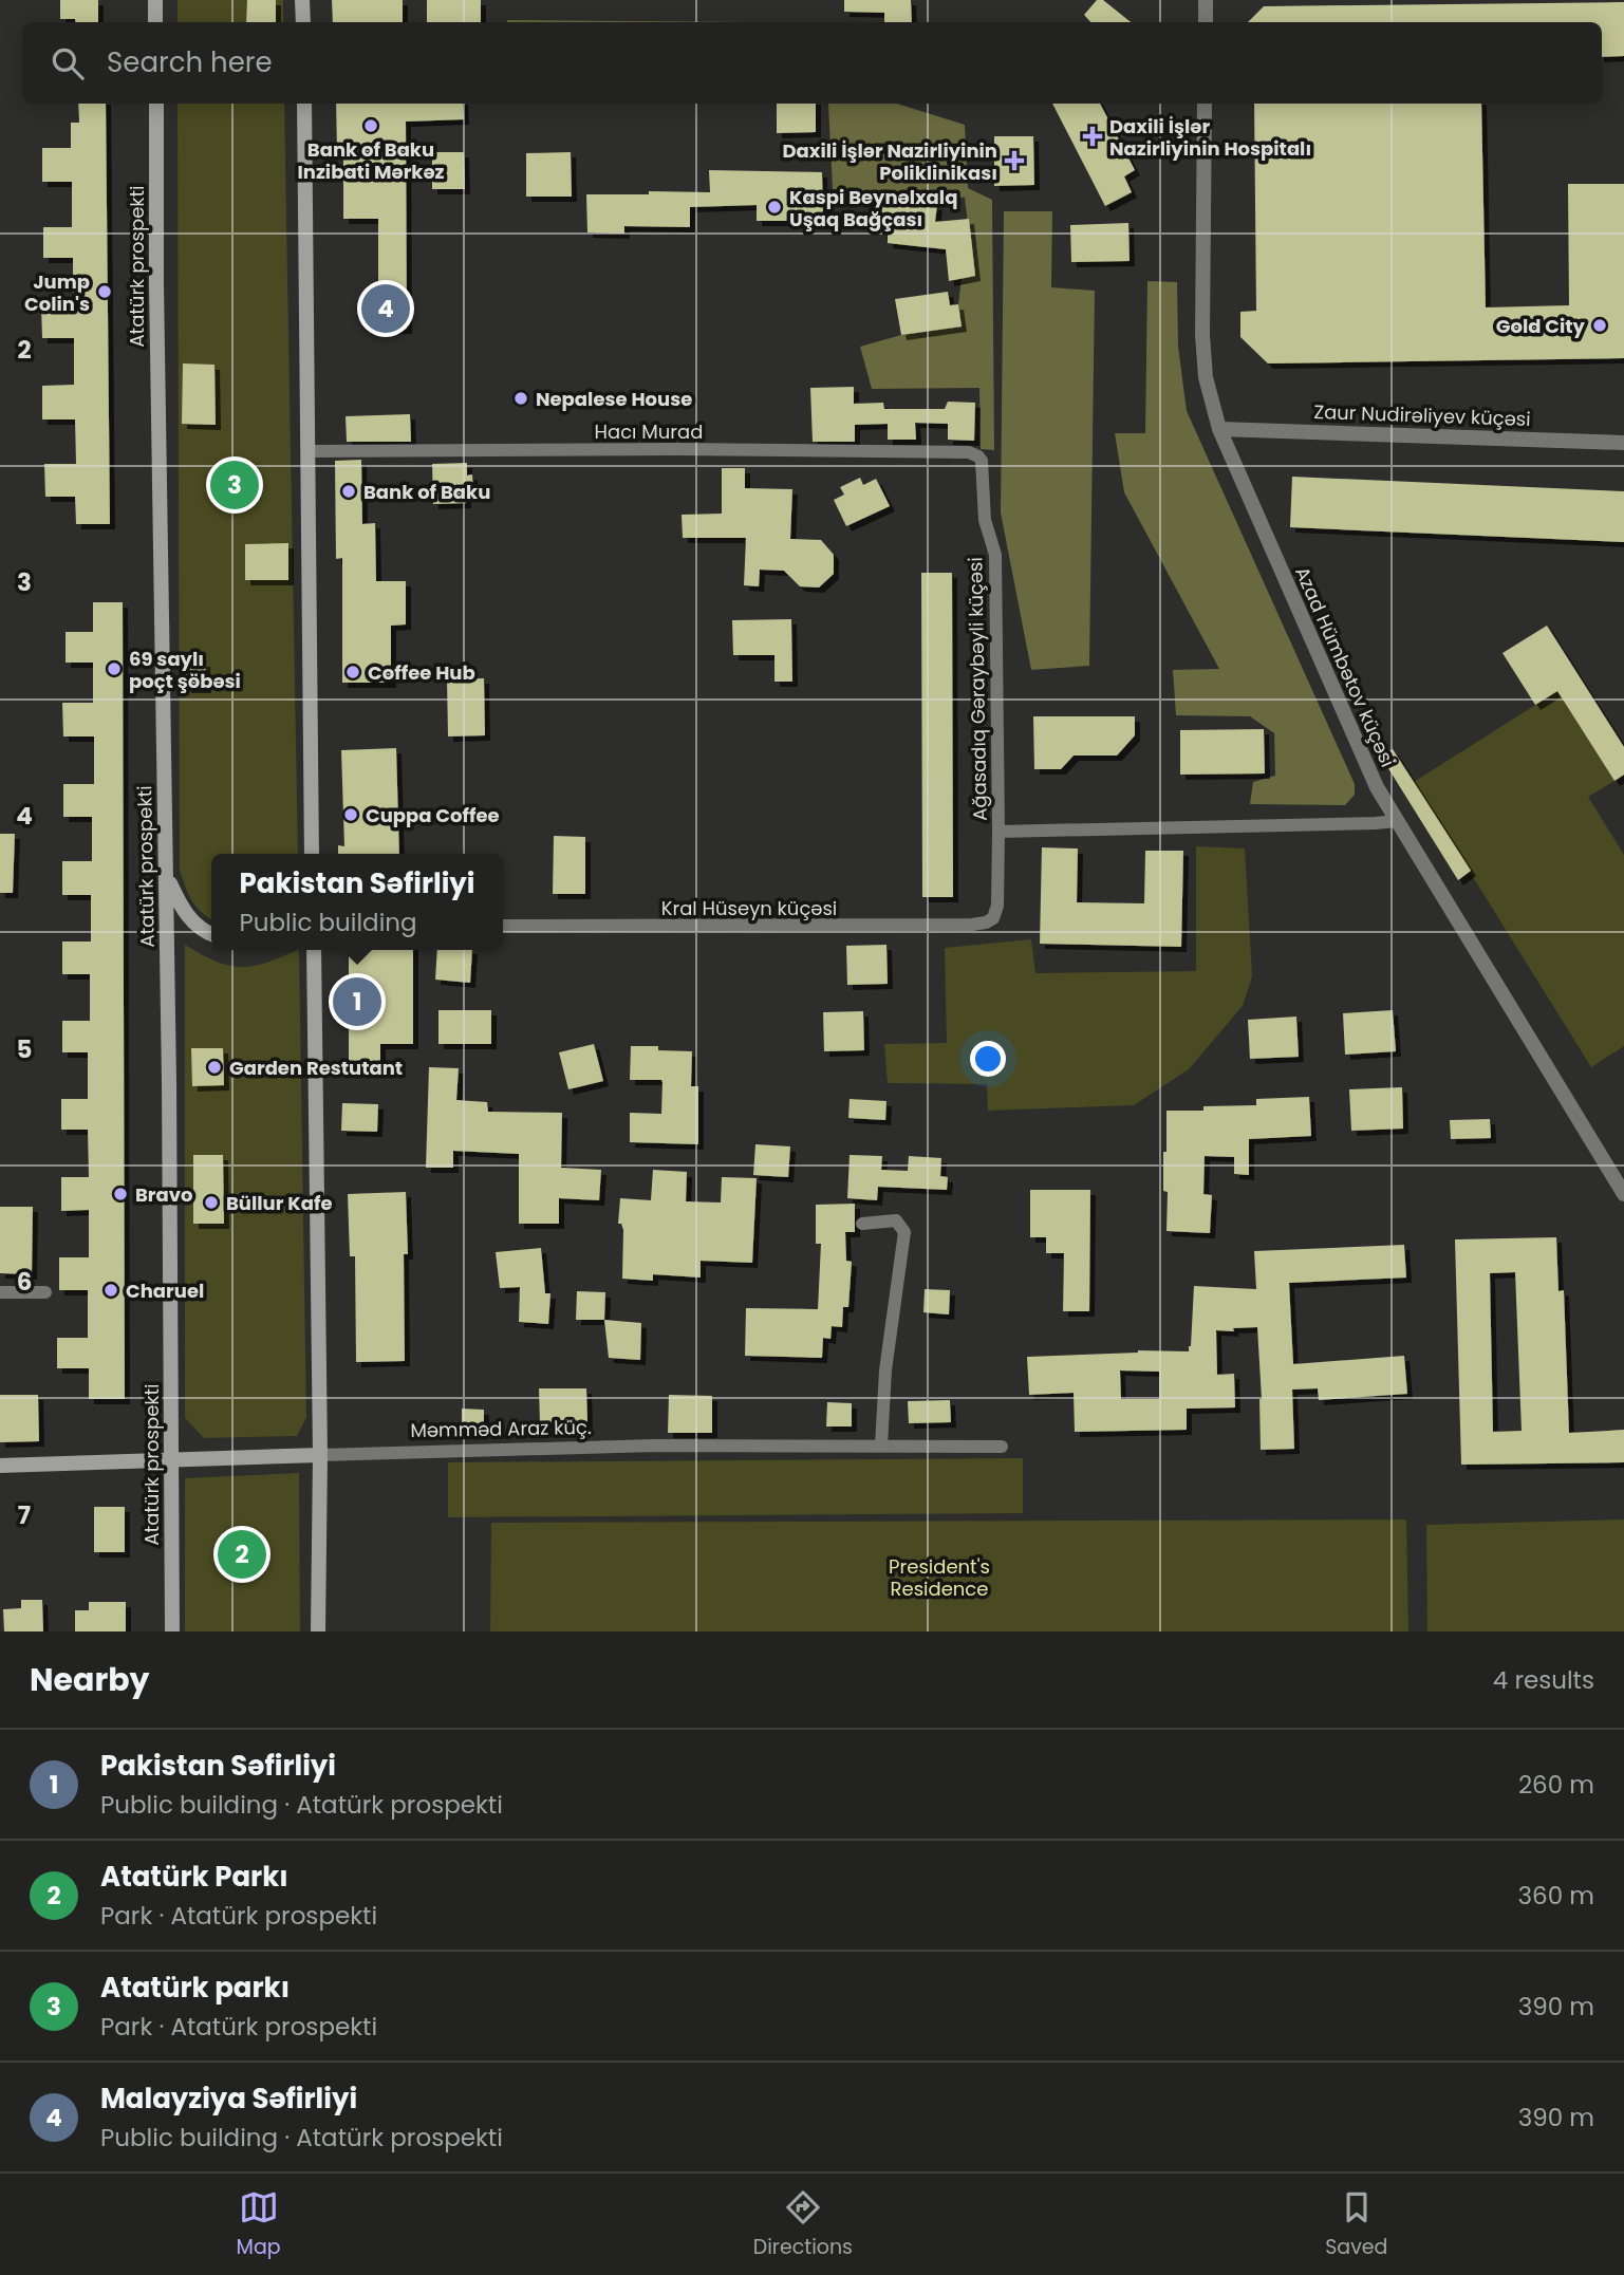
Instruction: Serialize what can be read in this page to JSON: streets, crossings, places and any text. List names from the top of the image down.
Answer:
{
  "streets": {
    "main road": ["Atatürk prospekti", "Məmməd Araz küç."],
    "street": [
      "Zaur Nudirəliyev küçəsi",
      "Hacı Murad",
      "Azad Hümbətov küçəsi",
      "Ağasadıq Gəraybəyli küçəsi",
      "Kral Hüseyn küçəsi"
    ]
  },
  "crossings": [
    ["Atatürk prospekti", "Məmməd Araz küç."],
    ["Zaur Nudirəliyev küçəsi", "Azad Hümbətov küçəsi"],
    ["Hacı Murad", "Ağasadıq Gəraybəyli küçəsi"],
    ["Ağasadıq Gəraybəyli küçəsi", "Kral Hüseyn küçəsi"]
  ],
  "parks": ["President's Residence"],
  "places": {
    "other": [
      "Bank of Baku Inzibati Mərkəz",
      "Kaspi Beynəlxalq Uşaq Bağçası",
      "Jump Colin's",
      "Gold City",
      "Nepalese House",
      "Bank of Baku",
      "69 saylı poçt şöbəsi",
      "Coffee Hub",
      "Cuppa Coffee",
      "Garden Restutant",
      "Bravo",
      "Büllur Kafe",
      "Charuel"
    ],
    "health": ["Daxili İşlər Nazirliyinin Hospitalı", "Daxili İşlər Nazirliyinin Poliklinikası"]
  },
  "page": {
    "search": "Search here",
    "pins": [
      "4",
      "3",
      "1",
      "2"
    ],
    "popup": ["Pakistan Səfirliyi", "Public building"],
    "heading": ["Nearby", "4 results"],
    "list": [
      {
        "mark": "1",
        "name": "Pakistan Səfirliyi",
        "note": "Public building · Atatürk prospekti",
        "value": "260 m"
      },
      {
        "mark": "2",
        "name": "Atatürk Parkı",
        "note": "Park · Atatürk prospekti",
        "value": "360 m"
      },
      {
        "mark": "3",
        "name": "Atatürk parkı",
        "note": "Park · Atatürk prospekti",
        "value": "390 m"
      },
      {
        "mark": "4",
        "name": "Malayziya Səfirliyi",
        "note": "Public building · Atatürk prospekti",
        "value": "390 m"
      }
    ],
    "nav": ["Map", "Directions", "Saved"]
  },
  "grid": {
    "rows": [
      "2",
      "3",
      "4",
      "5",
      "6",
      "7"
    ]
  }
}
